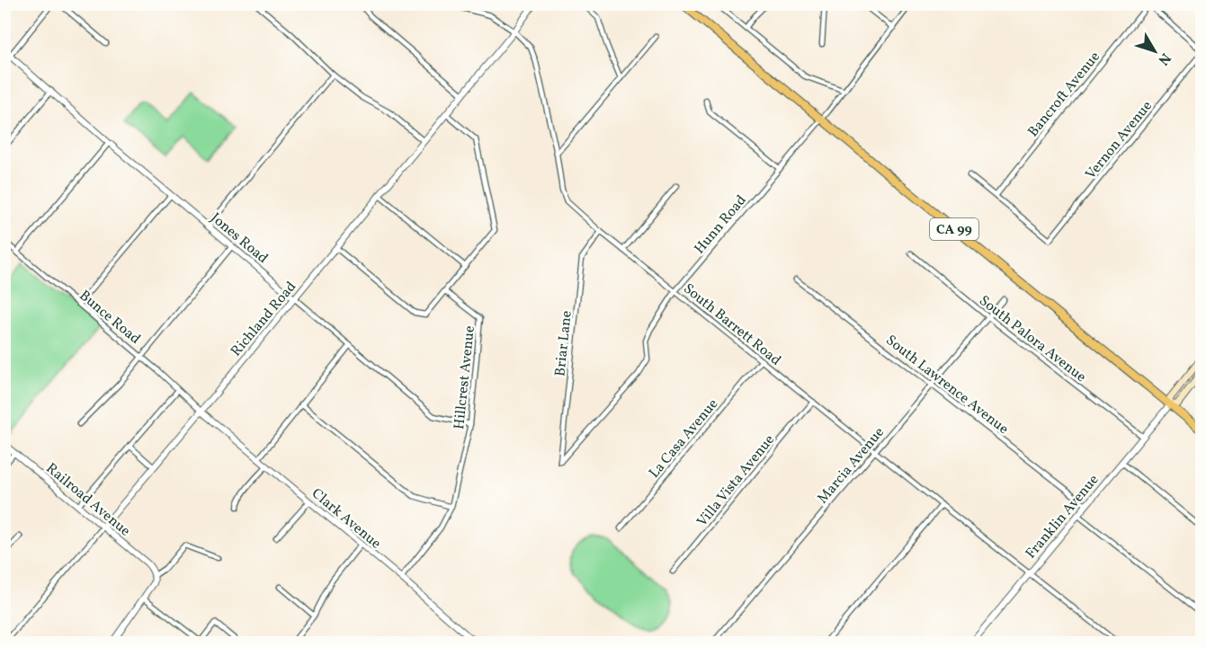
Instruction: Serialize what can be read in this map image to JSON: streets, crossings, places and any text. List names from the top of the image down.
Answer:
{
  "streets": {
    "highway": ["CA 99"],
    "street": [
      "Bancroft Avenue",
      "Vernon Avenue",
      "Hunn Road",
      "Jones Road",
      "Bunce Road",
      "Richland Road",
      "South Barrett Road",
      "South Palora Avenue",
      "Briar Lane",
      "Hillcrest Avenue",
      "South Lawrence Avenue",
      "La Casa Avenue",
      "Marcia Avenue",
      "Villa Vista Avenue",
      "Railroad Avenue",
      "Franklin Avenue",
      "Clark Avenue"
    ]
  },
  "crossings": [
    ["Bancroft Avenue", "Vernon Avenue"],
    ["Hunn Road", "CA 99"],
    ["Hunn Road", "South Barrett Road"],
    ["Hunn Road", "Briar Lane"],
    ["CA 99", "Franklin Avenue"],
    ["Jones Road", "Richland Road"],
    ["Jones Road", "Hillcrest Avenue"],
    ["Bunce Road", "Richland Road"],
    ["Bunce Road", "Clark Avenue"],
    ["Richland Road", "South Barrett Road"],
    ["Richland Road", "Railroad Avenue"],
    ["Richland Road", "Clark Avenue"],
    ["South Barrett Road", "Briar Lane"],
    ["South Barrett Road", "La Casa Avenue"],
    ["South Barrett Road", "Marcia Avenue"],
    ["South Barrett Road", "Villa Vista Avenue"],
    ["South Barrett Road", "Franklin Avenue"],
    ["South Palora Avenue", "Marcia Avenue"],
    ["South Palora Avenue", "Franklin Avenue"],
    ["Hillcrest Avenue", "Clark Avenue"],
    ["South Lawrence Avenue", "Marcia Avenue"],
    ["South Lawrence Avenue", "Franklin Avenue"]
  ],
  "north": "bottom right"
}
